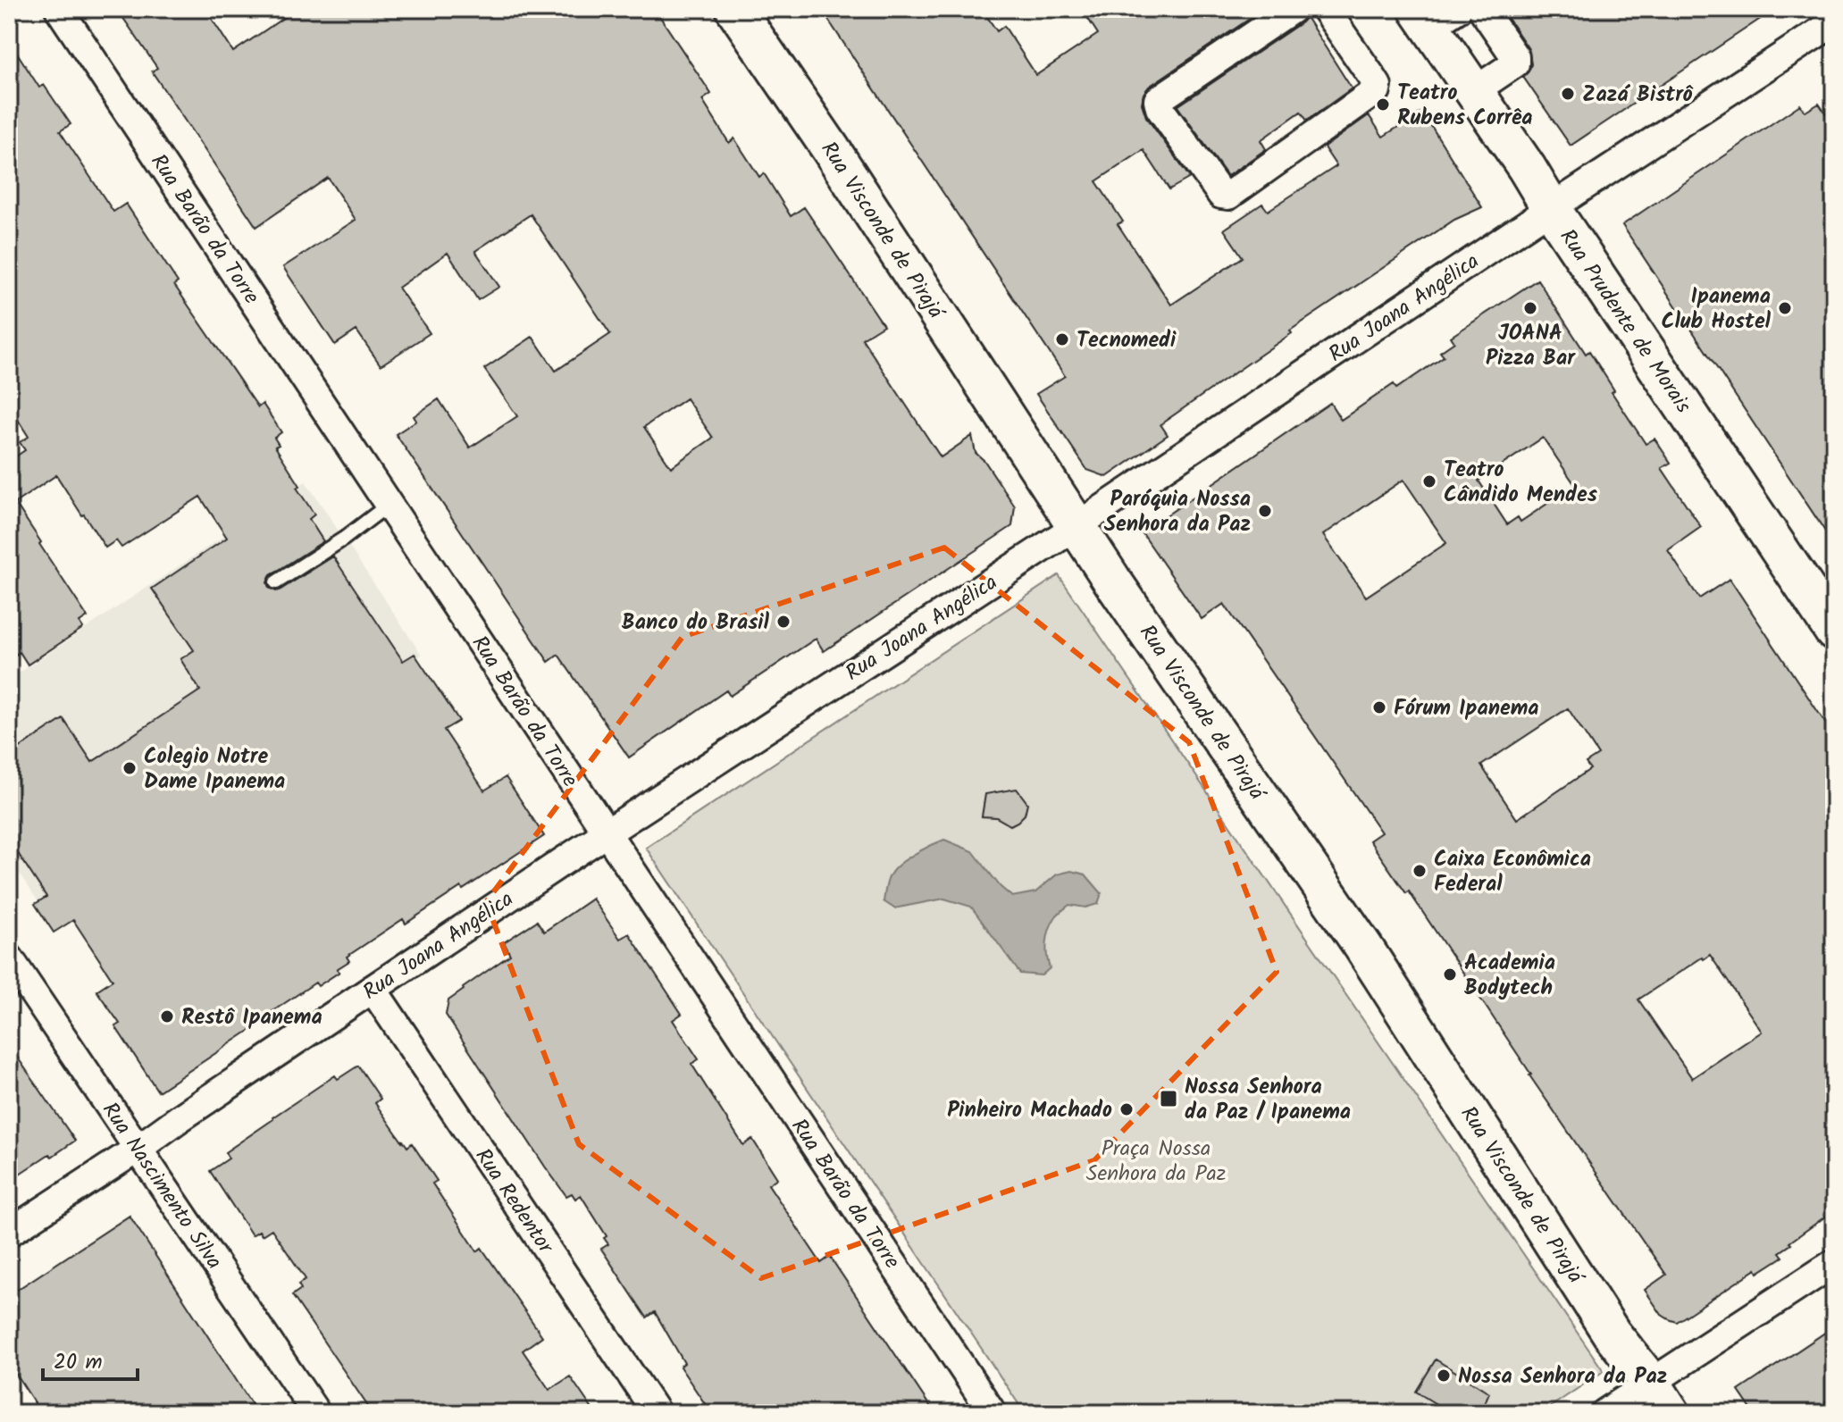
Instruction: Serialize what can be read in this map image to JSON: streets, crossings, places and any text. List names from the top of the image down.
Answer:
{
  "streets": {
    "main road": ["Rua Visconde de Pirajá", "Rua Prudente de Morais"],
    "street": [
      "Rua Barão da Torre",
      "Rua Joana Angélica",
      "Rua Nascimento Silva",
      "Rua Redentor"
    ]
  },
  "crossings": [
    ["Rua Barão da Torre", "Rua Joana Angélica"],
    ["Rua Visconde de Pirajá", "Rua Joana Angélica"],
    ["Rua Joana Angélica", "Rua Prudente de Morais"],
    ["Rua Joana Angélica", "Rua Nascimento Silva"],
    ["Rua Joana Angélica", "Rua Redentor"]
  ],
  "parks": ["Praça Nossa Senhora da Paz"],
  "places": {
    "other": [
      "Zazá Bistrô",
      "Teatro Rubens Corrêa",
      "JOANA Pizza Bar",
      "Ipanema Club Hostel",
      "Tecnomedi",
      "Teatro Cândido Mendes",
      "Paróquia Nossa Senhora da Paz",
      "Banco do Brasil",
      "Fórum Ipanema",
      "Colegio Notre Dame Ipanema",
      "Caixa Econômica Federal",
      "Academia Bodytech",
      "Restô Ipanema",
      "Pinheiro Machado",
      "Nossa Senhora da Paz"
    ],
    "transit": ["Nossa Senhora da Paz / Ipanema"]
  },
  "scale_bar": "20 m"
}
